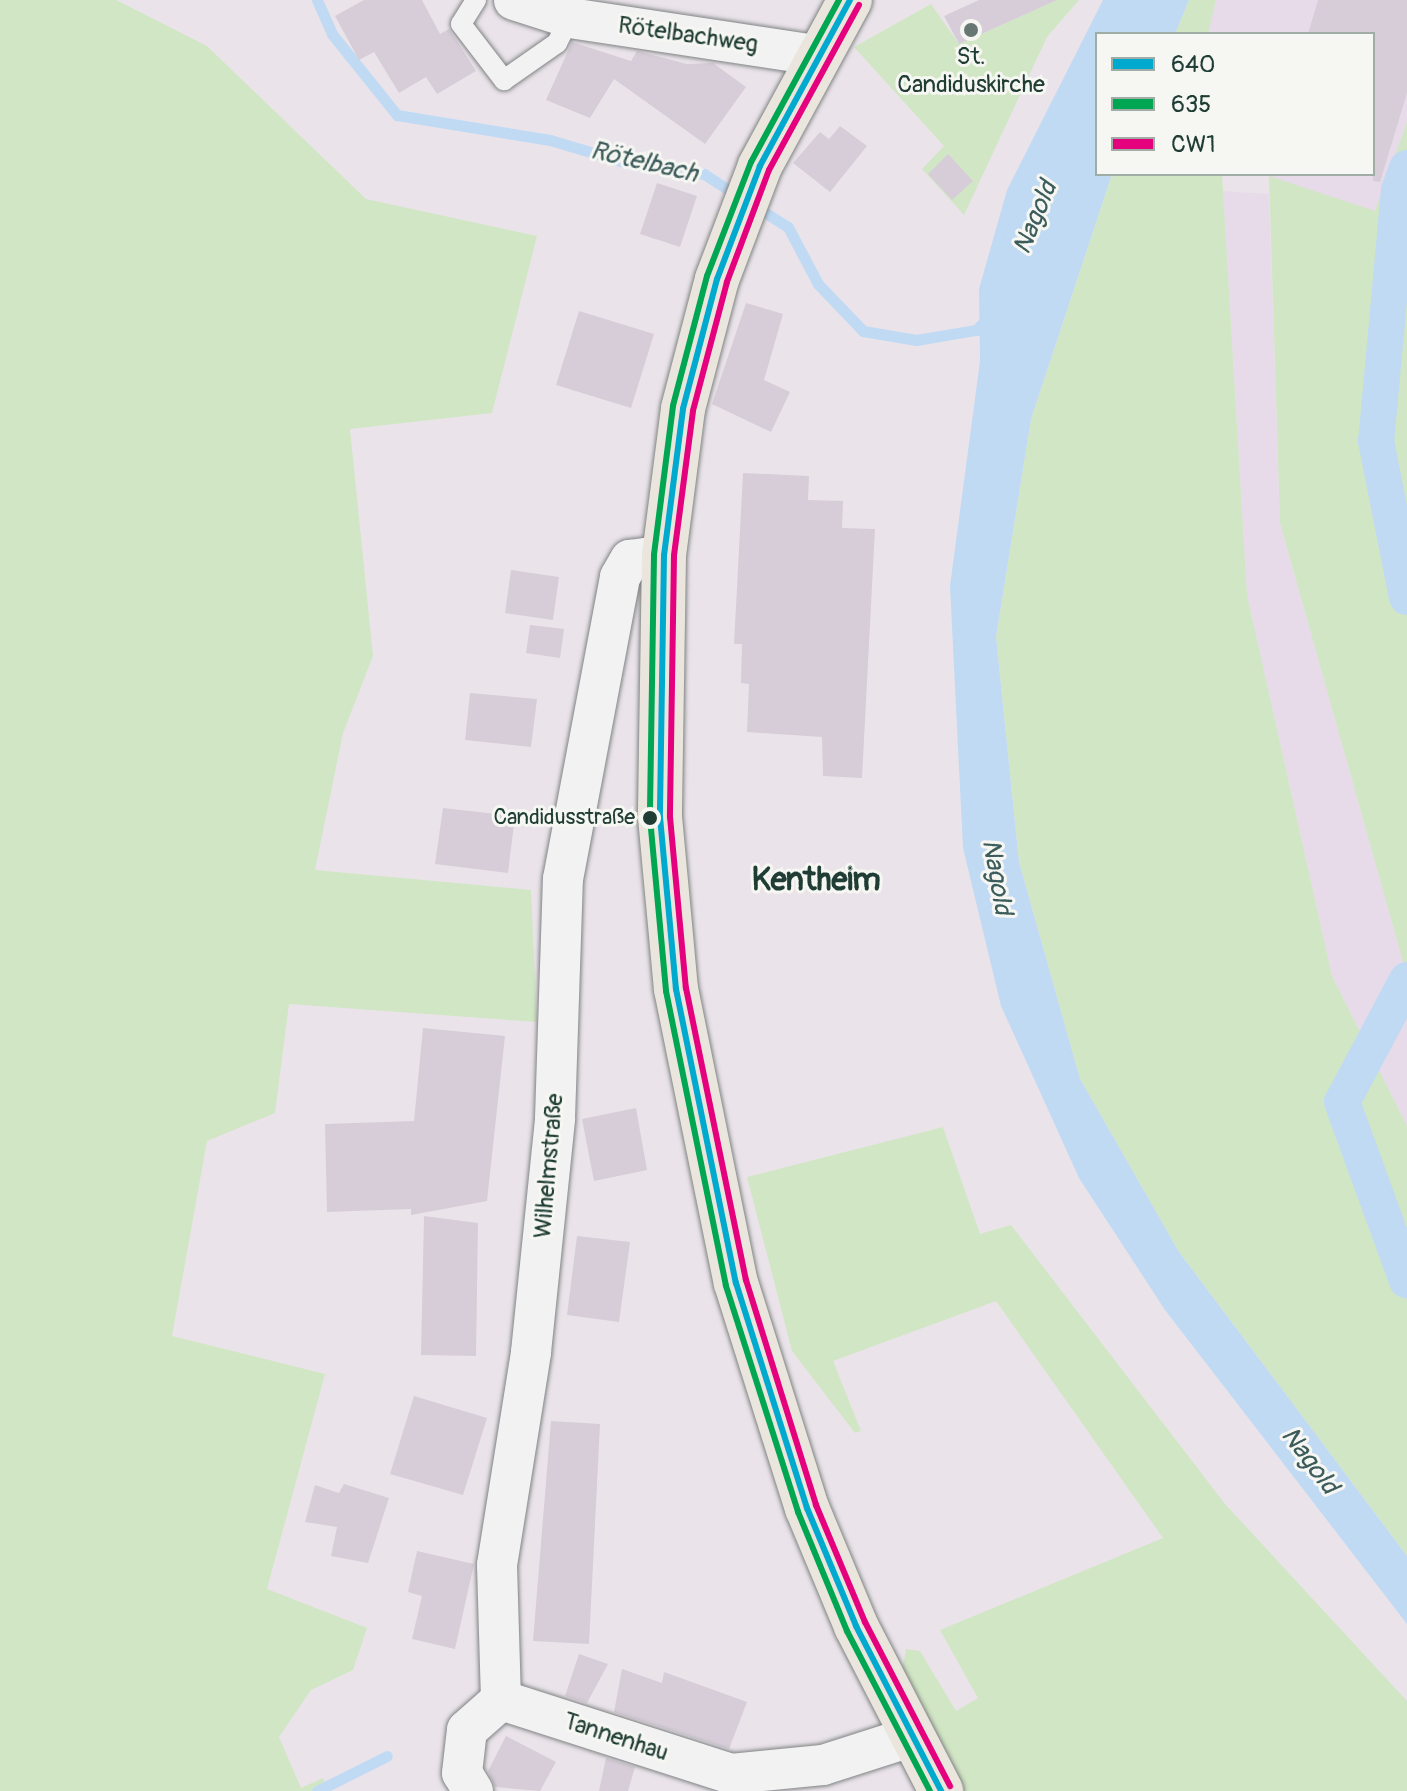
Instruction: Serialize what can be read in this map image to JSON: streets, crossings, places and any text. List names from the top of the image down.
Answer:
{
  "streets": {
    "street": ["Rötelbachweg", "Wilhelmstraße", "Tannenhau"]
  },
  "crossings": [
    ["Wilhelmstraße", "Tannenhau"]
  ],
  "districts": ["Kentheim"],
  "water": ["Rötelbach", "Nagold"],
  "places": ["St. Candiduskirche", "Candidusstraße"],
  "lines": ["transit line 640", "transit line 635", "transit line CW1"],
  "legend": ["640", "635", "CW1"]
}
